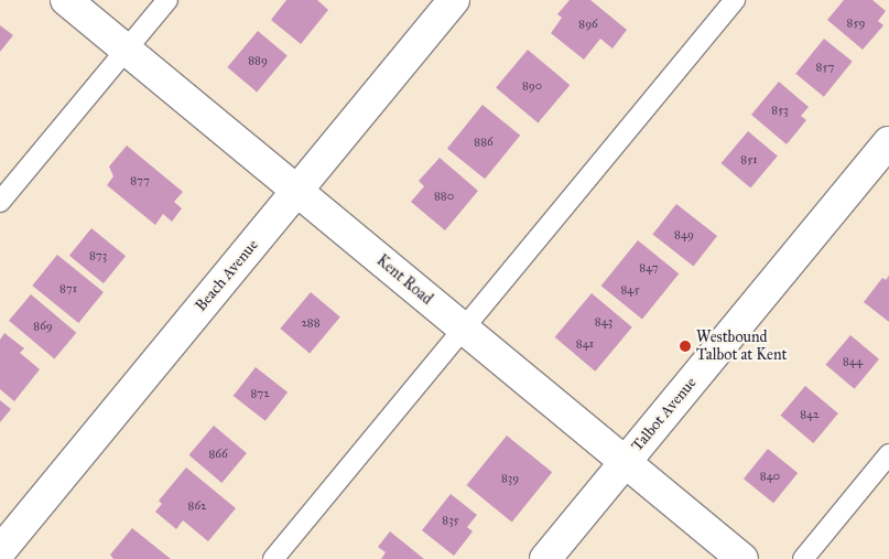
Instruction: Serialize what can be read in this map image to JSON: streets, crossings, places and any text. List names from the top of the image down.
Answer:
{
  "streets": {
    "street": ["Beach Avenue", "Kent Road", "Talbot Avenue"]
  },
  "crossings": [
    ["Beach Avenue", "Kent Road"],
    ["Kent Road", "Talbot Avenue"]
  ],
  "places": ["Westbound Talbot at Kent"],
  "house_numbers": [
    "859",
    "896",
    "889",
    "857",
    "890",
    "853",
    "886",
    "851",
    "877",
    "880",
    "849",
    "873",
    "847",
    "871",
    "845",
    "843",
    "288",
    "869",
    "841",
    "844",
    "872",
    "842",
    "866",
    "840",
    "839",
    "862",
    "835"
  ]
}
